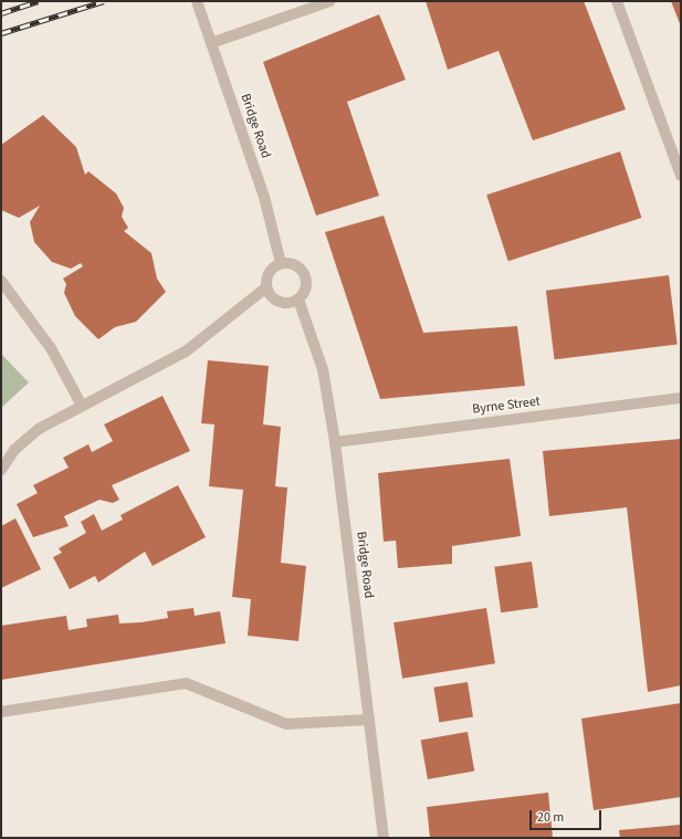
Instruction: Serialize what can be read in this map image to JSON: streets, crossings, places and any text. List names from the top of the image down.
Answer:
{
  "streets": {
    "street": ["Bridge Road", "Byrne Street"]
  },
  "crossings": [
    ["Bridge Road", "Byrne Street"]
  ],
  "scale_bar": "20 m"
}
